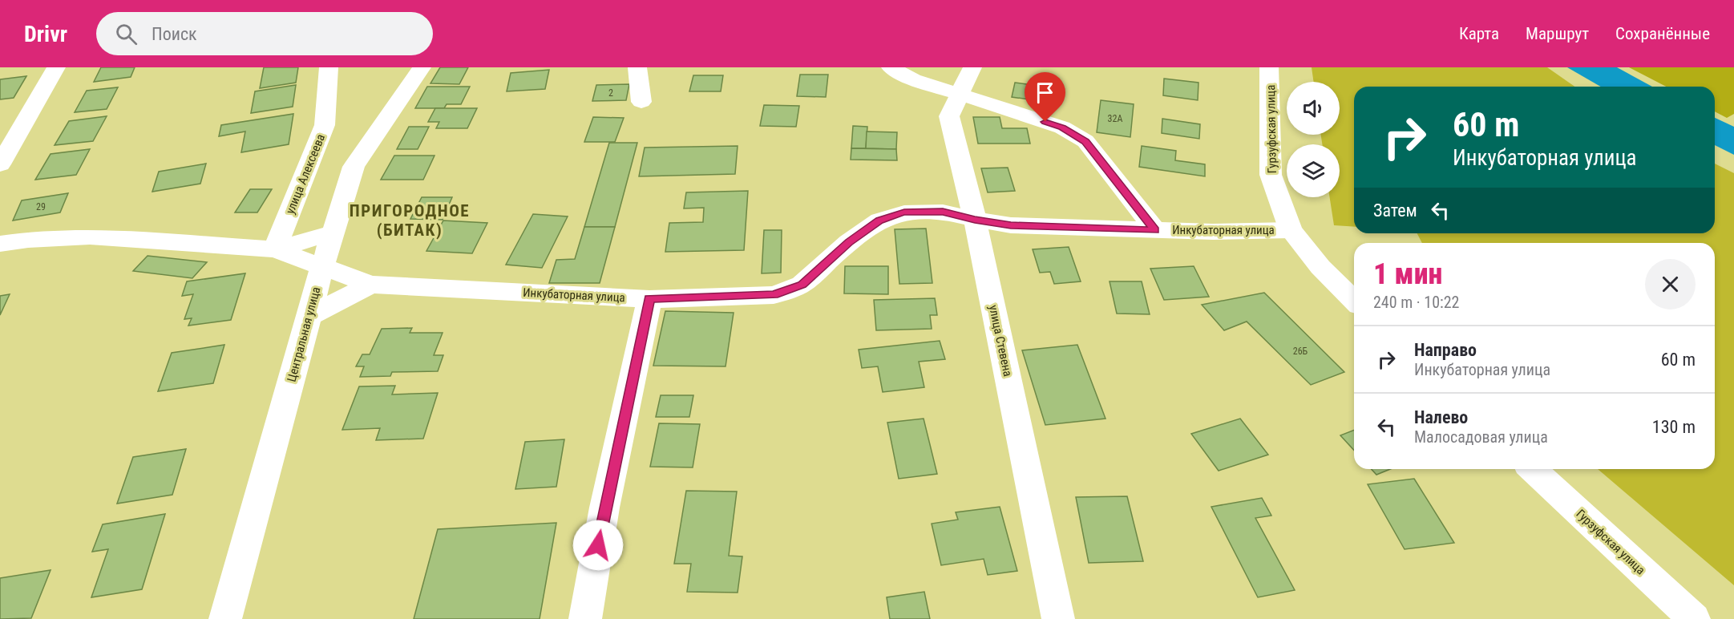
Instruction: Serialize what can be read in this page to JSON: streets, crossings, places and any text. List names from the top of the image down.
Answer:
{
  "streets": {
    "street": [
      "Гурзуфская улица",
      "улица Алексеева",
      "Инкубаторная улица",
      "Центральная улица",
      "улица Стевена"
    ]
  },
  "crossings": [
    ["Гурзуфская улица", "Инкубаторная улица"],
    ["улица Алексеева", "Инкубаторная улица"],
    ["Инкубаторная улица", "Центральная улица"],
    ["Инкубаторная улица", "улица Стевена"]
  ],
  "districts": ["ПРИГОРОДНОЕ (БИТАК)"],
  "house_numbers": [
    "2",
    "32А",
    "29",
    "26Б"
  ],
  "page": {
    "header": "Drivr",
    "search": "Поиск",
    "nav": ["Карта", "Маршрут", "Сохранённые"],
    "turn": ["60 m", "Инкубаторная улица"],
    "then": "Затем",
    "heading": ["1 мин", "240 m · 10:22"],
    "list": [
      {
        "name": "Направо",
        "note": "Инкубаторная улица",
        "value": "60 m"
      },
      {
        "name": "Налево",
        "note": "Малосадовая улица",
        "value": "130 m"
      }
    ]
  }
}
